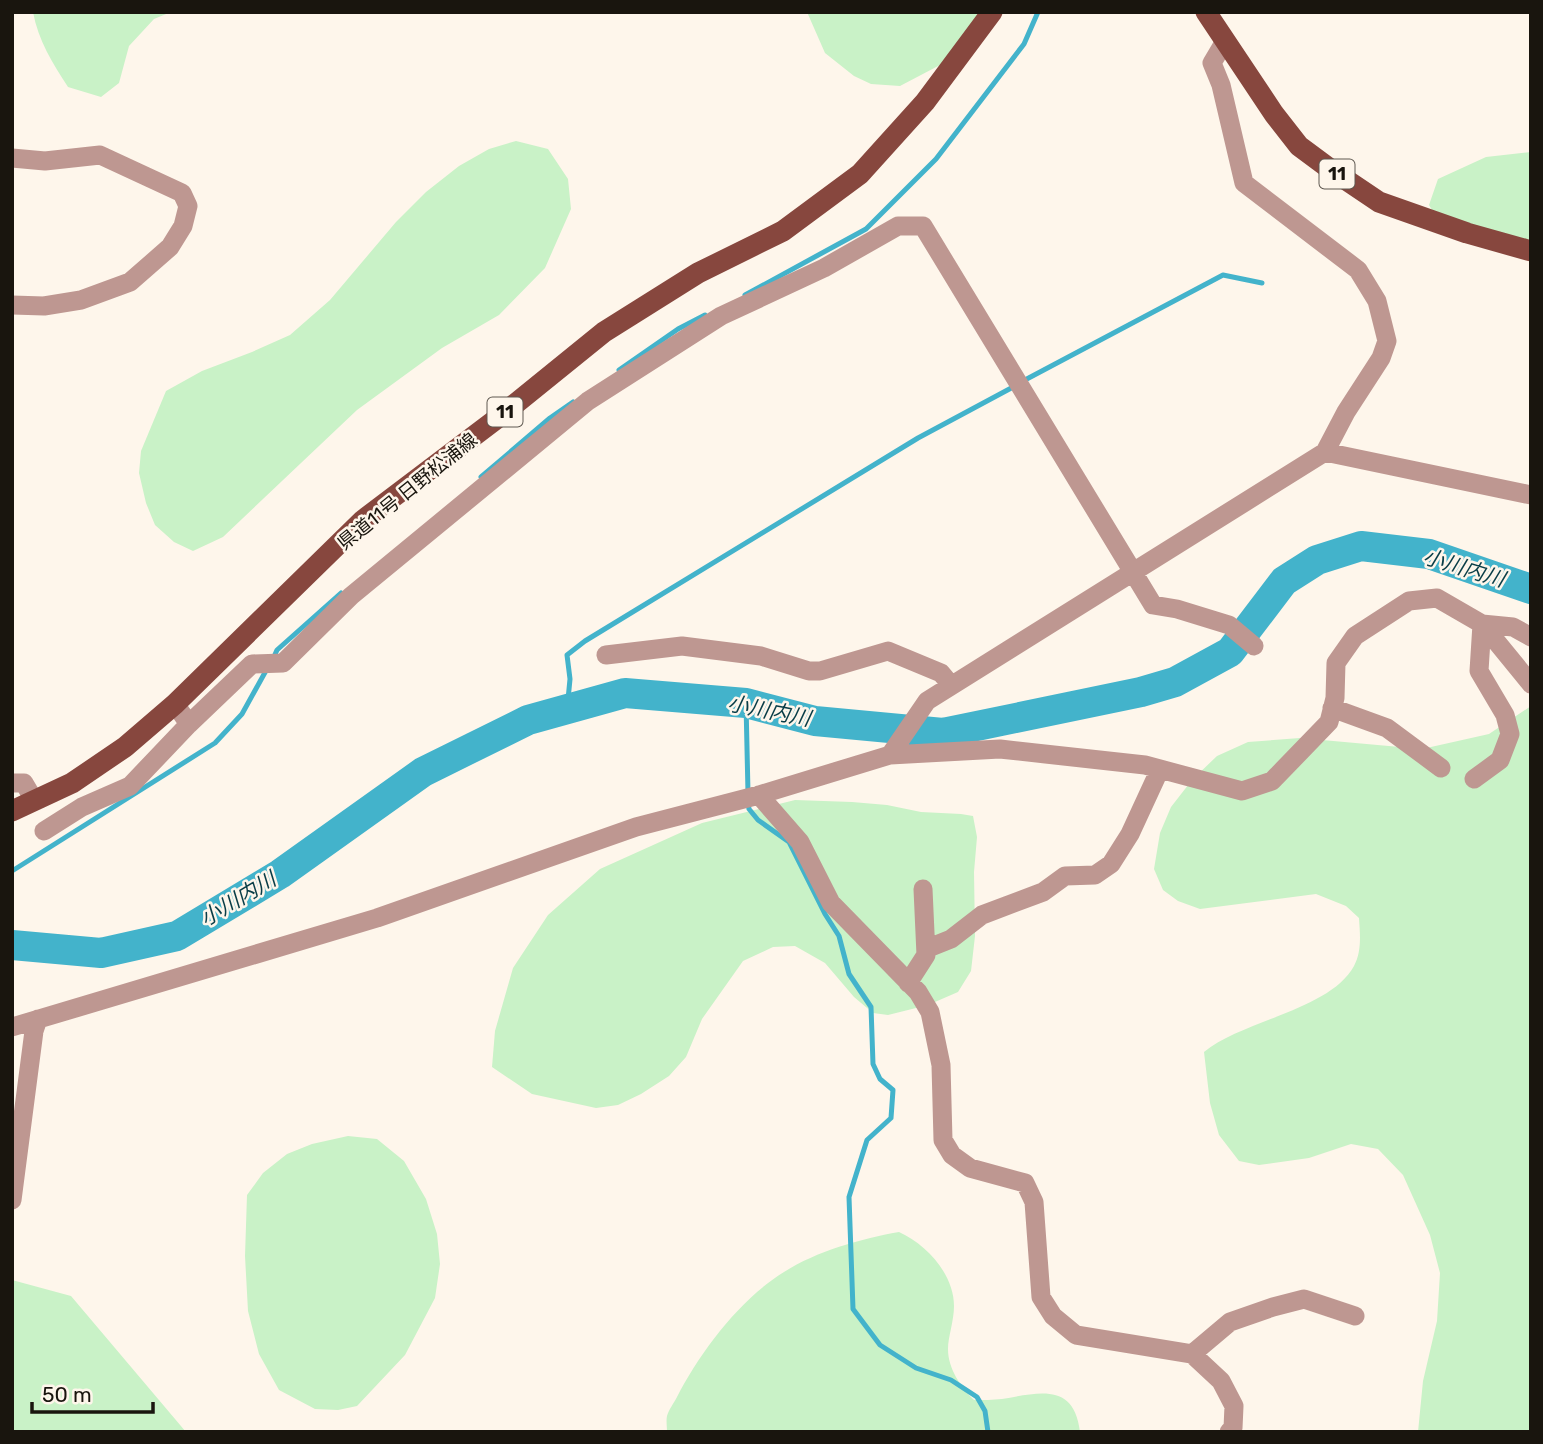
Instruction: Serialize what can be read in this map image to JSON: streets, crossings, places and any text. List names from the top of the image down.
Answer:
{
  "streets": {
    "main road": ["11", "県道11号 日野松浦線"]
  },
  "water": ["小川内川"],
  "scale_bar": "50 m"
}
